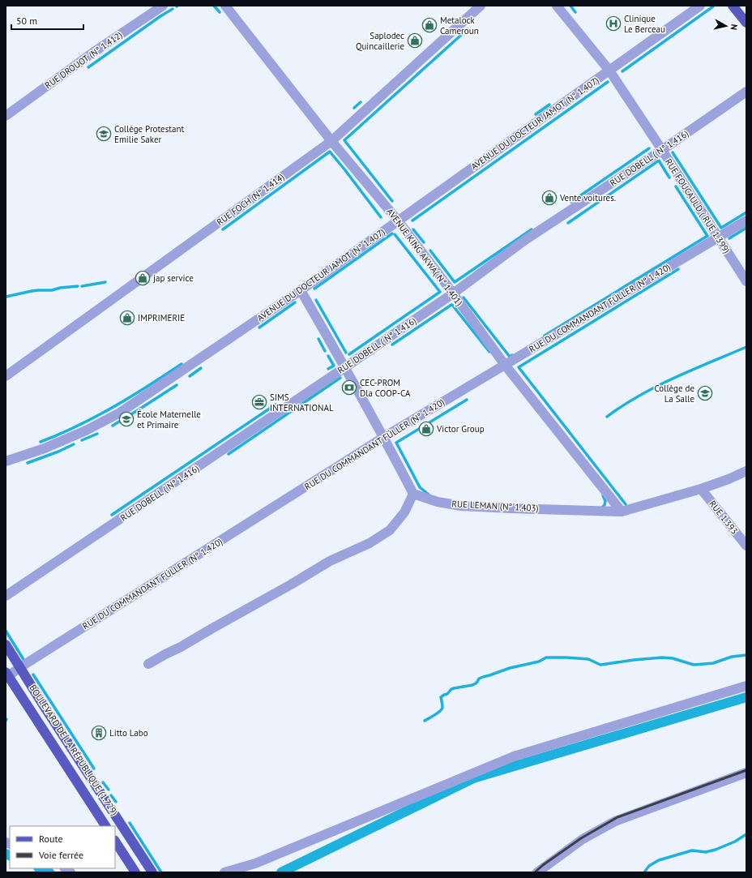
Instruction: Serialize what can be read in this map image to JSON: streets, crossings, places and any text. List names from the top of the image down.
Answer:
{
  "streets": {
    "main road": ["BOULEVARD DE LA RÉPUBLIQUE (1.729)"],
    "street": [
      "RUE DROUOT (N° 1.412)",
      "AVENUE DU DOCTEUR JAMOT (N° 1.407)",
      "RUE DOBELL ( N° 1.416)",
      "RUE FOCH (N° 1.414)",
      "RUE FOUCAULD ( RUE 1.399)",
      "AVENUE KING AKWA( N° 1.401)",
      "RUE DU COMMANDANT FÜLLER (N° 1.420)",
      "RUE LEMAN (N° 1.403)",
      "RUE 1.393"
    ]
  },
  "crossings": [
    ["AVENUE DU DOCTEUR JAMOT (N° 1.407)", "RUE FOUCAULD ( RUE 1.399)"],
    ["AVENUE DU DOCTEUR JAMOT (N° 1.407)", "AVENUE KING AKWA( N° 1.401)"],
    ["RUE DOBELL ( N° 1.416)", "RUE FOUCAULD ( RUE 1.399)"],
    ["RUE DOBELL ( N° 1.416)", "AVENUE KING AKWA( N° 1.401)"],
    ["RUE FOCH (N° 1.414)", "AVENUE KING AKWA( N° 1.401)"],
    ["RUE FOUCAULD ( RUE 1.399)", "RUE DU COMMANDANT FÜLLER (N° 1.420)"],
    ["AVENUE KING AKWA( N° 1.401)", "RUE DU COMMANDANT FÜLLER (N° 1.420)"],
    ["AVENUE KING AKWA( N° 1.401)", "RUE LEMAN (N° 1.403)"],
    ["RUE DU COMMANDANT FÜLLER (N° 1.420)", "BOULEVARD DE LA RÉPUBLIQUE (1.729)"],
    ["RUE LEMAN (N° 1.403)", "RUE 1.393"]
  ],
  "places": {
    "hospital": ["Clinique Le Berceau"],
    "shop": [
      "Metalock Cameroun",
      "Saplodec Quincaillerie",
      "Vente voitures.",
      "jap service",
      "IMPRIMERIE",
      "Victor Group"
    ],
    "school or university": ["Collège Protestant Emilie Saker", "Collège de La Salle", "École Maternelle et Primaire"],
    "bank": ["CEC-PROM Dla COOP-CA"],
    "office": ["SIMS INTERNATIONAL"],
    "building": ["Litto Labo"]
  },
  "legend": ["Route", "Voie ferrée"],
  "scale_bar": "50 m",
  "north": "right"
}
